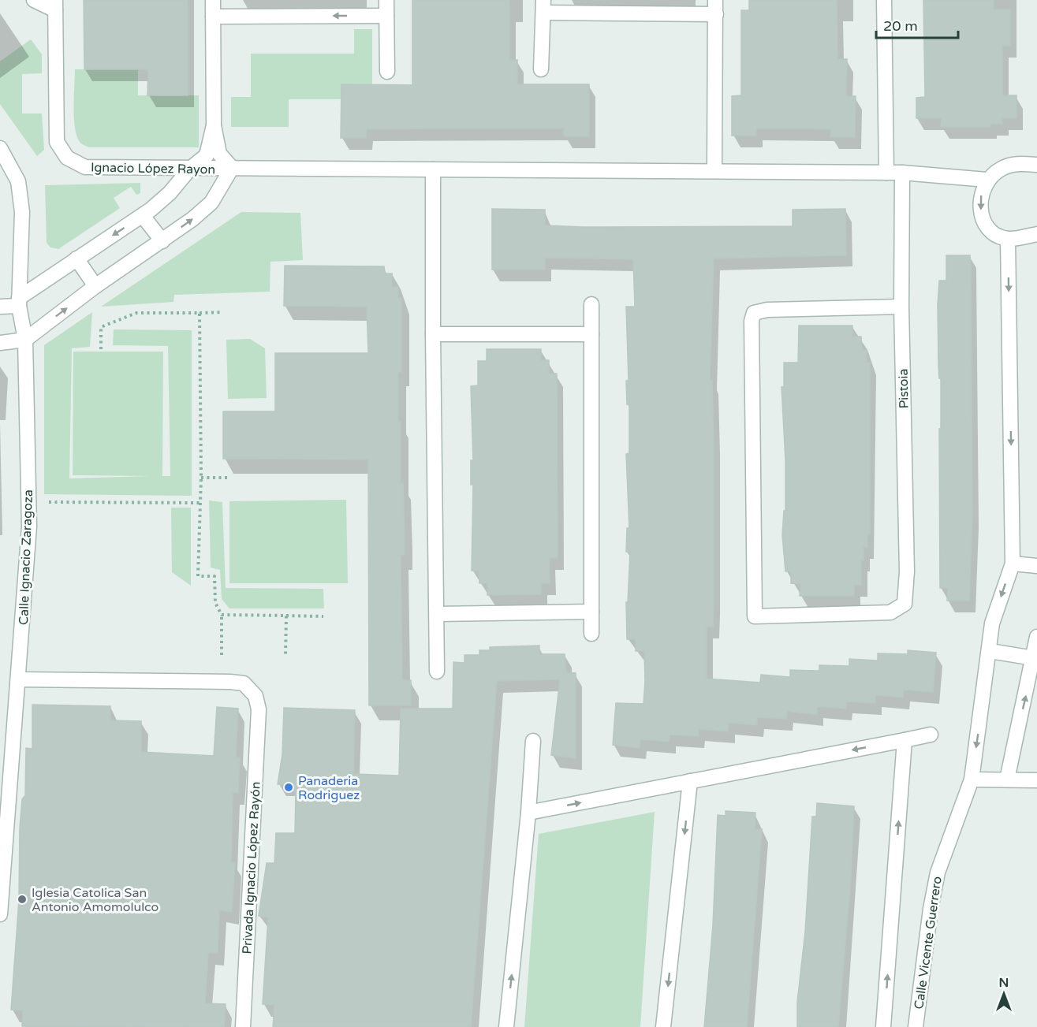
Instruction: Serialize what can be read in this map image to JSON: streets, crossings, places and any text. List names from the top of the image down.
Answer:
{
  "streets": {
    "street": [
      "Ignacio López Rayon",
      "Pistoia",
      "Calle Ignacio Zaragoza",
      "Privada Ignacio López Rayón",
      "Calle Vicente Guerrero"
    ]
  },
  "crossings": [
    ["Ignacio López Rayon", "Pistoia"],
    ["Calle Ignacio Zaragoza", "Privada Ignacio López Rayón"]
  ],
  "places": ["Panaderia Rodriguez", "Iglesia Catolica San Antonio Amomolulco"],
  "scale_bar": "20 m",
  "north": "top"
}
